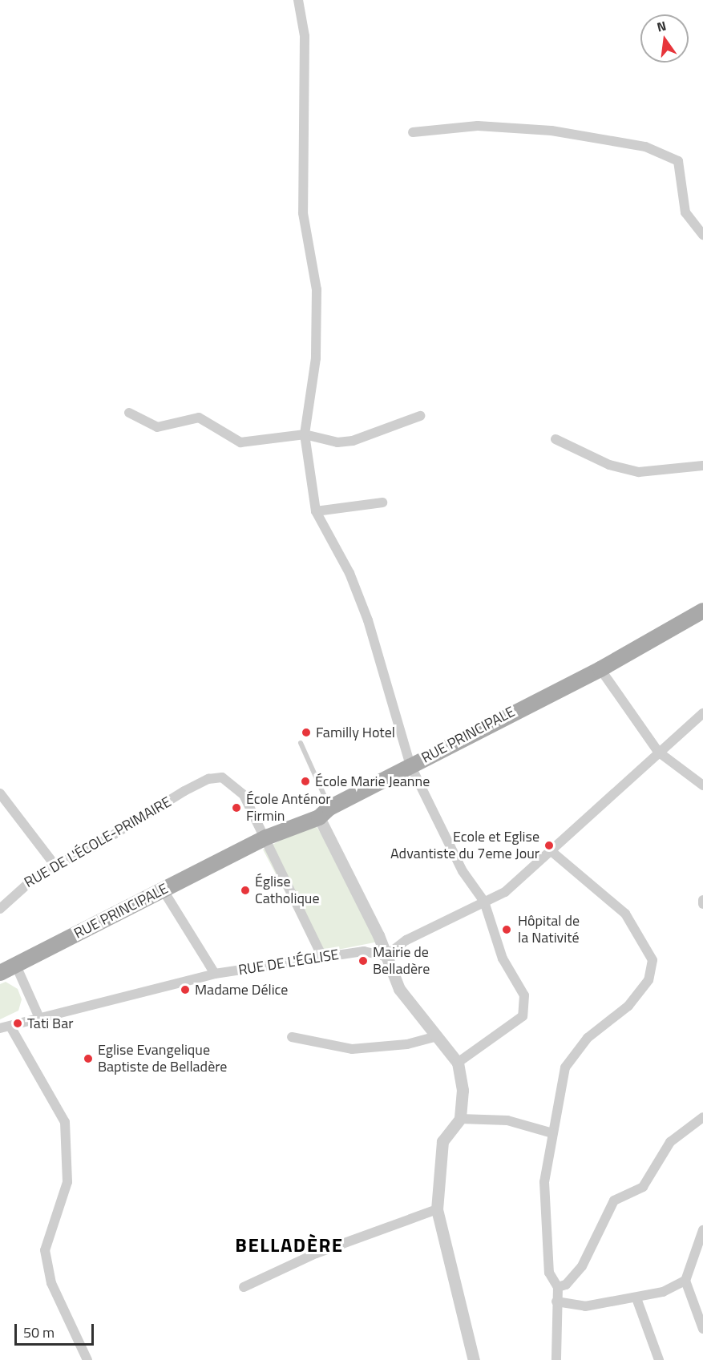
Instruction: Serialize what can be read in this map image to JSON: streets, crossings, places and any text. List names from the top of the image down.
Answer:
{
  "streets": {
    "main road": ["RUE PRINCIPALE"],
    "street": ["RUE DE L'ÉCOLE-PRIMAIRE", "RUE DE L'ÉGLISE"]
  },
  "crossings": [
    ["RUE PRINCIPALE", "RUE DE L'ÉCOLE-PRIMAIRE"],
    ["RUE DE L'ÉCOLE-PRIMAIRE", "RUE DE L'ÉGLISE"]
  ],
  "districts": ["BELLADÈRE"],
  "places": [
    "Familly Hotel",
    "École Marie Jeanne",
    "École Anténor Firmin",
    "Ecole et Eglise Advantiste du 7eme Jour",
    "Église Catholique",
    "Hôpital de la Nativité",
    "Mairie de Belladère",
    "Madame Délice",
    "Tati Bar",
    "Eglise Evangelique Baptiste de Belladère"
  ],
  "scale_bar": "50 m",
  "north": "top"
}
